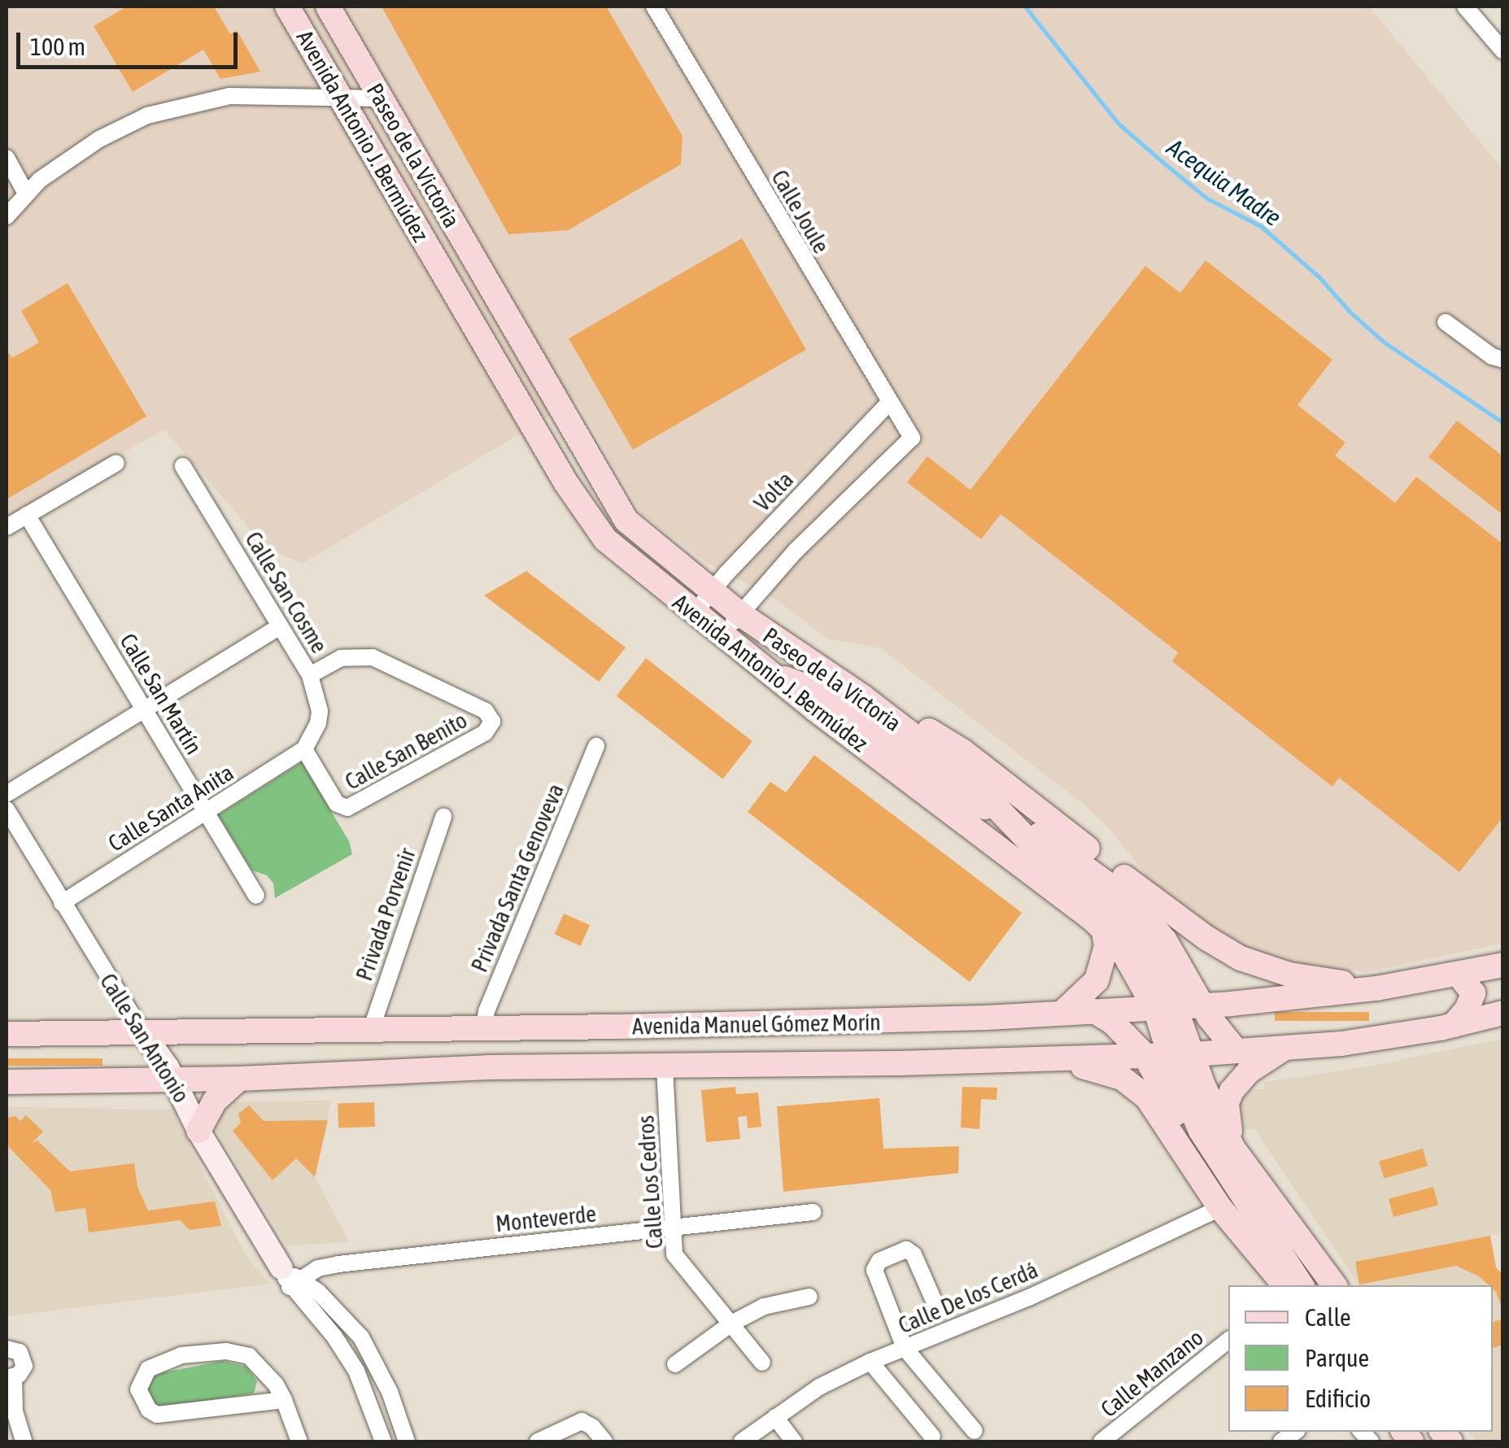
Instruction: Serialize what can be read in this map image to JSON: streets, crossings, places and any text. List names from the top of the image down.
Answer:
{
  "streets": {
    "main road": ["Avenida Antonio J. Bermúdez", "Paseo de la Victoria", "Avenida Manuel Gómez Morín"],
    "street": [
      "Calle Joule",
      "Volta",
      "Calle San Cosme",
      "Calle San Martín",
      "Calle San Benito",
      "Calle Santa Anita",
      "Privada Santa Genoveva",
      "Privada Porvenir",
      "Calle San Antonio",
      "Calle Los Cedros",
      "Monteverde",
      "Calle De los Cerdá",
      "Calle Manzano"
    ]
  },
  "crossings": [
    ["Avenida Antonio J. Bermúdez", "Paseo de la Victoria"],
    ["Avenida Antonio J. Bermúdez", "Volta"],
    ["Avenida Antonio J. Bermúdez", "Avenida Manuel Gómez Morín"],
    ["Paseo de la Victoria", "Calle Joule"],
    ["Paseo de la Victoria", "Volta"],
    ["Paseo de la Victoria", "Avenida Manuel Gómez Morín"],
    ["Calle Joule", "Volta"],
    ["Calle San Cosme", "Calle San Benito"],
    ["Calle San Cosme", "Calle Santa Anita"],
    ["Calle San Martín", "Calle Santa Anita"],
    ["Calle San Benito", "Calle Santa Anita"],
    ["Calle Santa Anita", "Calle San Antonio"],
    ["Privada Santa Genoveva", "Avenida Manuel Gómez Morín"],
    ["Privada Porvenir", "Avenida Manuel Gómez Morín"],
    ["Avenida Manuel Gómez Morín", "Calle San Antonio"],
    ["Avenida Manuel Gómez Morín", "Calle Los Cedros"],
    ["Calle San Antonio", "Monteverde"],
    ["Calle Los Cedros", "Monteverde"]
  ],
  "water": ["Acequia Madre"],
  "legend": ["Calle", "Parque", "Edificio"],
  "scale_bar": "100 m"
}
